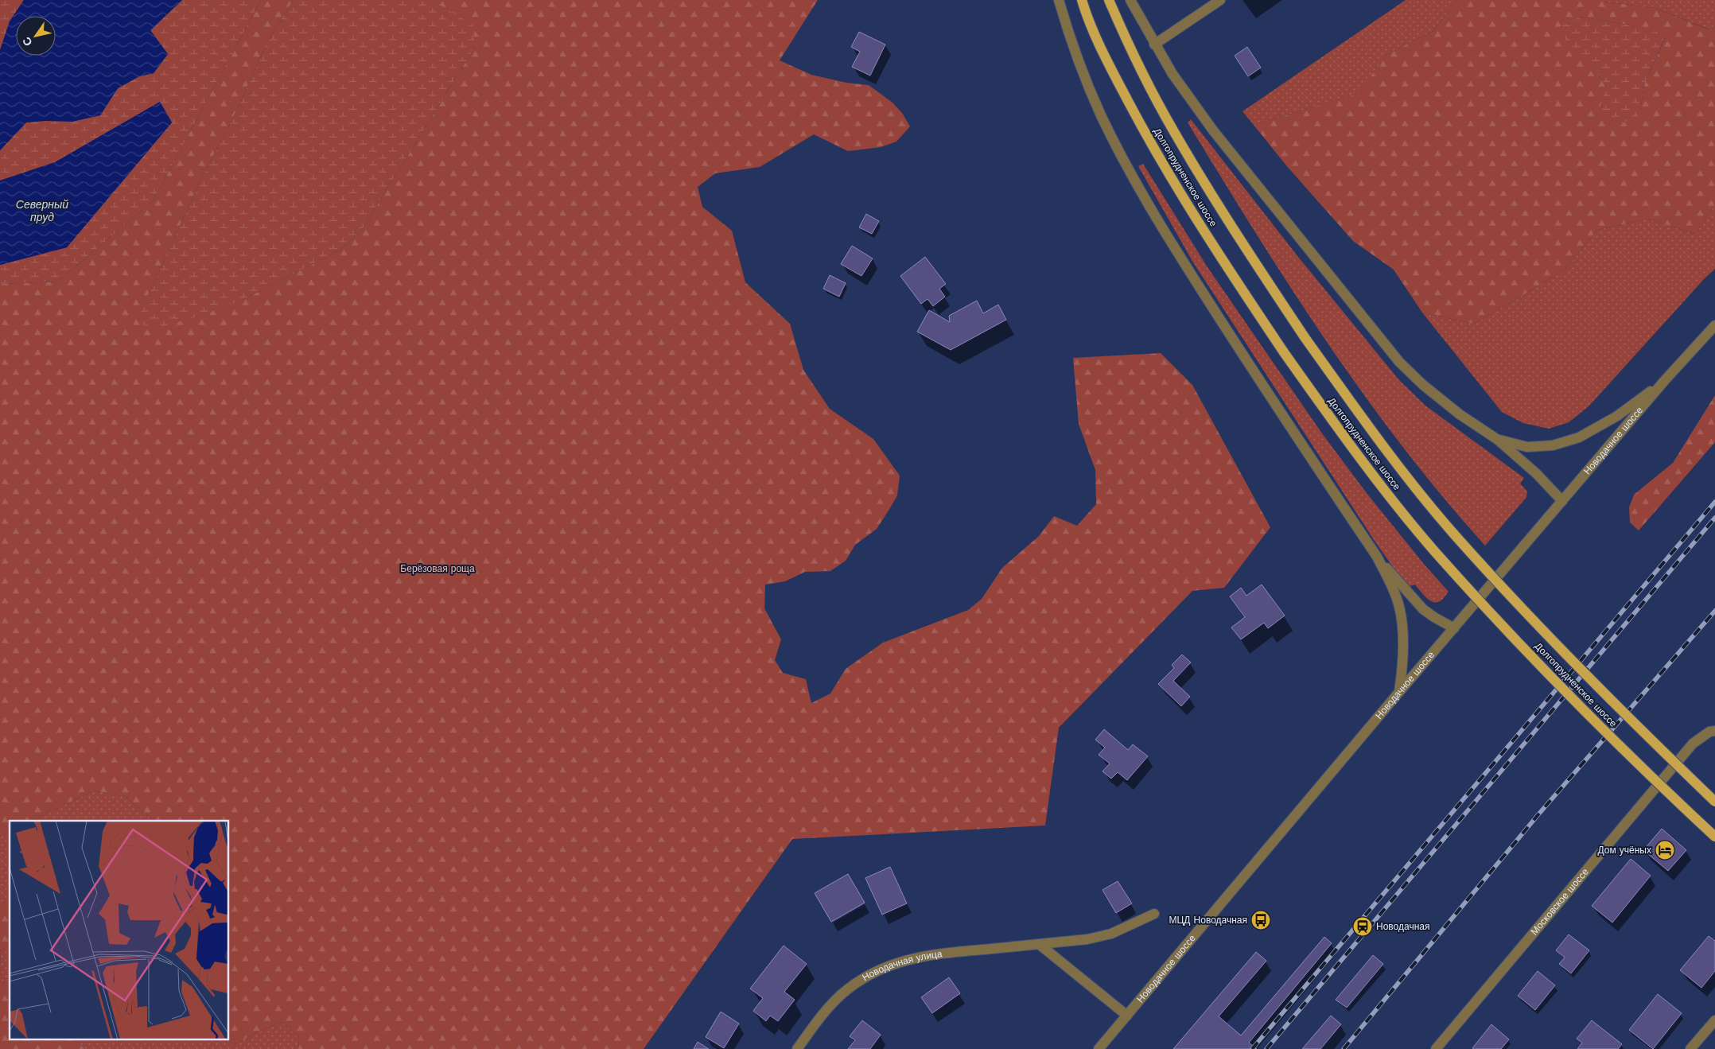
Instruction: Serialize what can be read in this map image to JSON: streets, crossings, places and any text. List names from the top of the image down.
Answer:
{
  "streets": {
    "main road": ["Долгопрудненское шоссе"],
    "street": ["Новодачное шоссе", "Московское шоссе", "Новодачная улица"]
  },
  "water": ["Северный пруд"],
  "parks": ["Берёзовая роща"],
  "places": {
    "hotel": ["Дом учёных"],
    "bus stop": ["МЦД Новодачная"],
    "station": ["Новодачная"]
  },
  "north": "bottom left"
}
